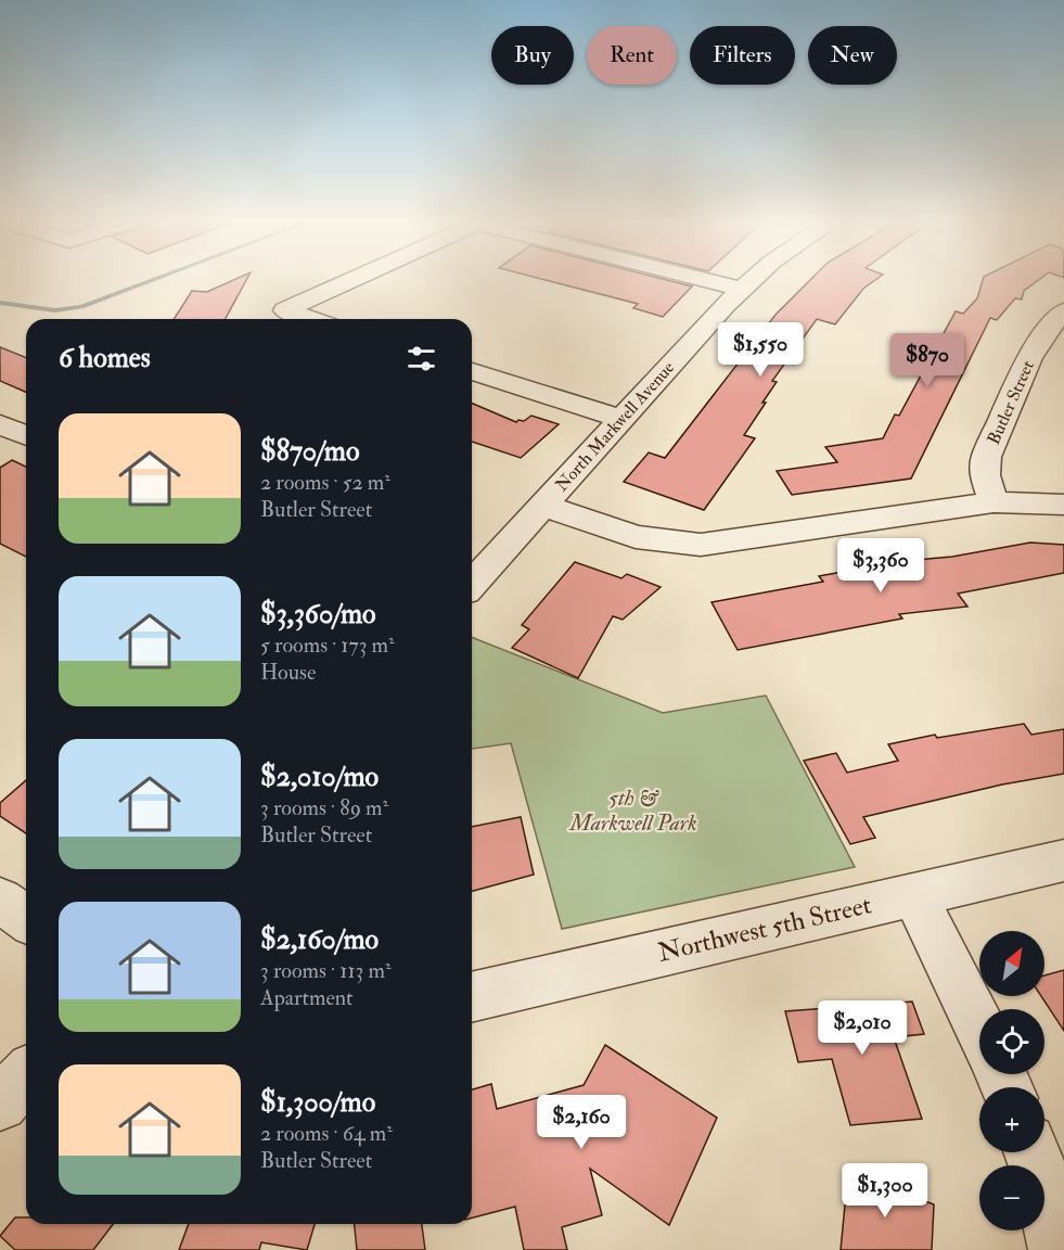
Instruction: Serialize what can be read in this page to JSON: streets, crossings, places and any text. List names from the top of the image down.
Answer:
{
  "streets": {
    "street": ["Butler Street", "North Markwell Avenue", "Northwest 5th Street"]
  },
  "parks": ["5th & Markwell Park"],
  "north": "top right",
  "page": {
    "chip": [
      "Buy",
      "Rent",
      "Filters",
      "New"
    ],
    "heading": "6 homes",
    "price": [
      "$1,550",
      "$870",
      "$3,360",
      "$2,010",
      "$2,160",
      "$1,300"
    ],
    "list": [
      {
        "name": "$870/mo",
        "note": "2 rooms · 52 m² · Butler Street"
      },
      {
        "name": "$3,360/mo",
        "note": "5 rooms · 173 m² · House"
      },
      {
        "name": "$2,010/mo",
        "note": "3 rooms · 89 m² · Butler Street"
      },
      {
        "name": "$2,160/mo",
        "note": "3 rooms · 113 m² · Apartment"
      },
      {
        "name": "$1,300/mo",
        "note": "2 rooms · 64 m² · Butler Street"
      }
    ],
    "map_buttons": ["+", "−"]
  }
}
